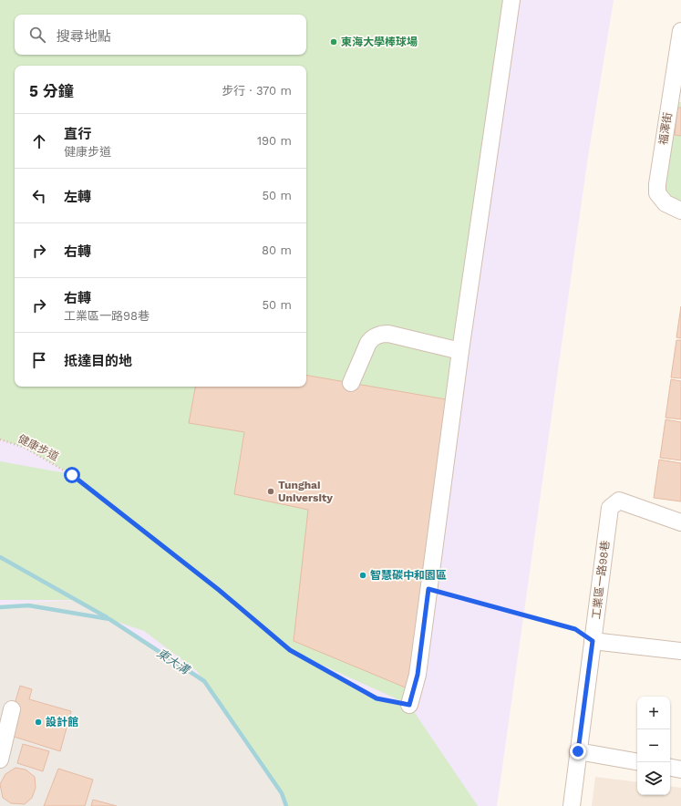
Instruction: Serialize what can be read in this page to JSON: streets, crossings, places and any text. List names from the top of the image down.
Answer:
{
  "streets": {
    "street": ["福澤街", "工業區一路98巷"],
    "path": ["健康步道"]
  },
  "water": ["東大溝"],
  "places": [
    "東海大學棒球場",
    "Tunghai University",
    "智慧碳中和園區",
    "設計館"
  ],
  "page": {
    "search": "搜尋地點",
    "heading": ["5 分鐘", "步行 · 370 m"],
    "list": [
      ["直行", "健康步道", "190 m"],
      ["左轉", "50 m"],
      ["右轉", "80 m"],
      ["右轉", "工業區一路98巷", "50 m"],
      "抵達目的地"
    ],
    "map_buttons": ["+", "−"]
  }
}
